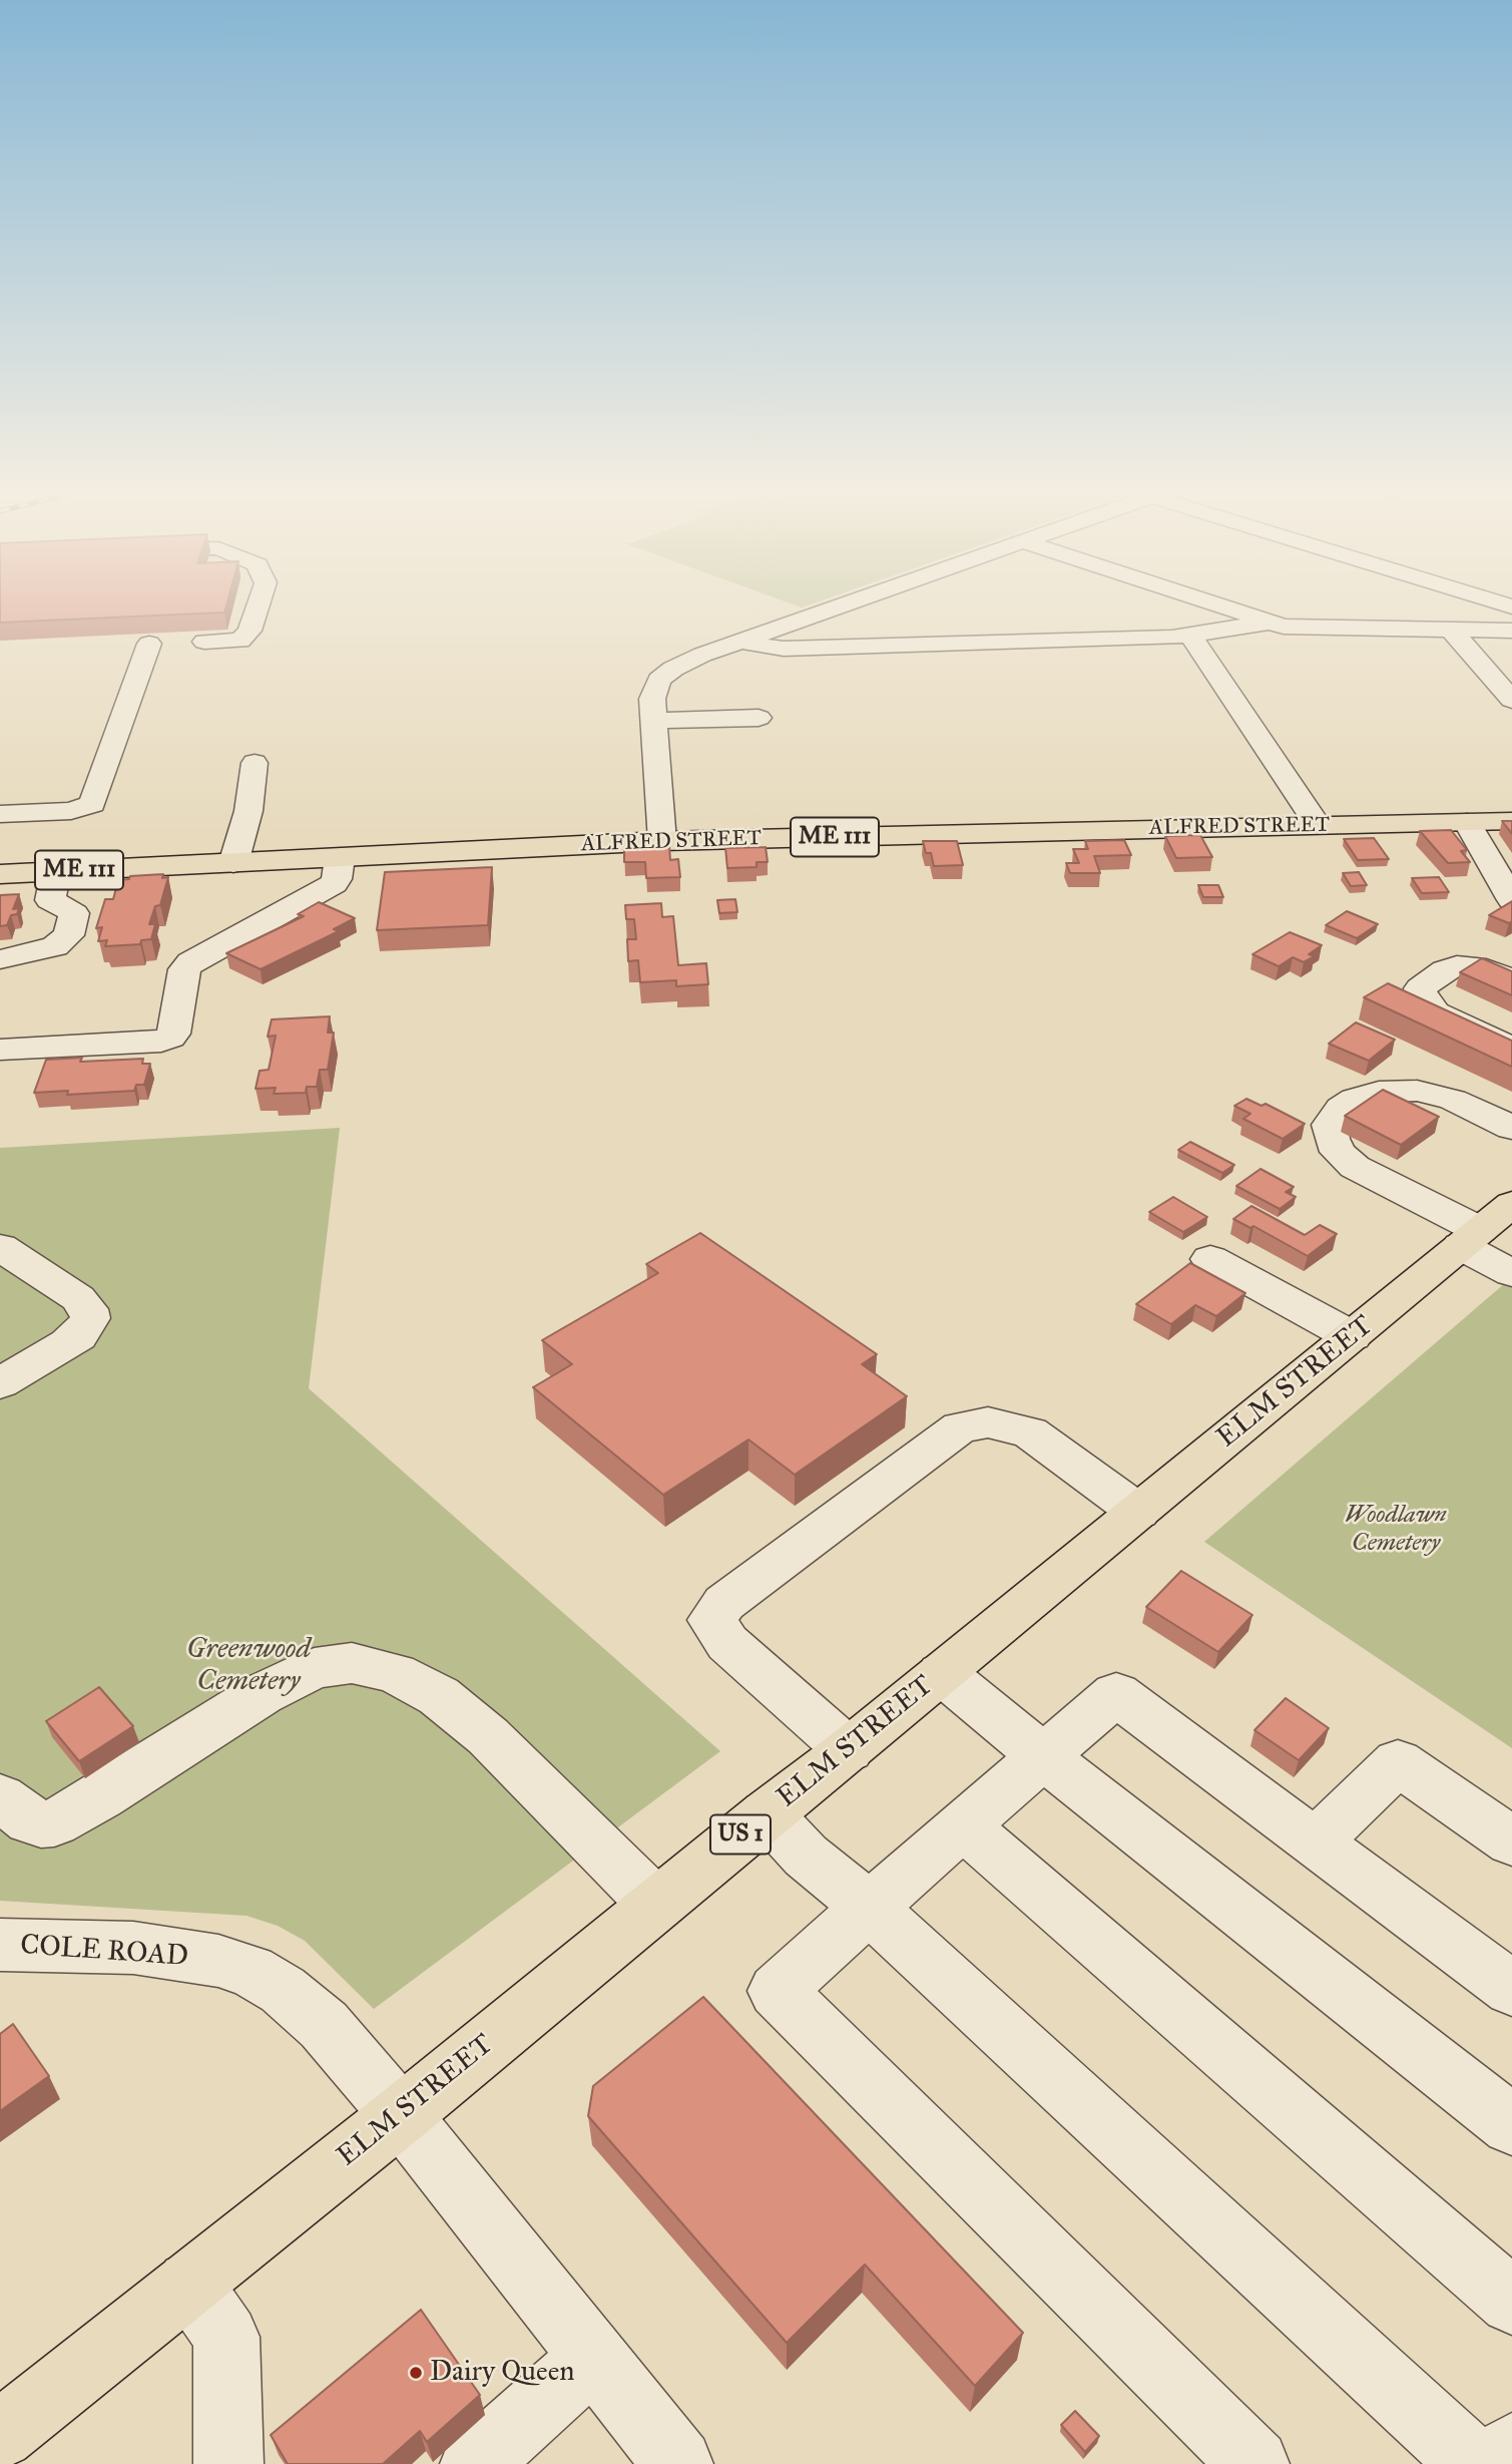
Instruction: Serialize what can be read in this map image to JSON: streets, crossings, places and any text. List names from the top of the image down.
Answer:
{
  "streets": {
    "main road": [
      "ALFRED STREET",
      "ME 111",
      "ELM STREET",
      "US 1"
    ],
    "street": ["COLE ROAD"]
  },
  "crossings": [
    ["ELM STREET", "COLE ROAD"]
  ],
  "parks": ["Woodlawn Cemetery", "Greenwood Cemetery"],
  "places": ["Dairy Queen"]
}
